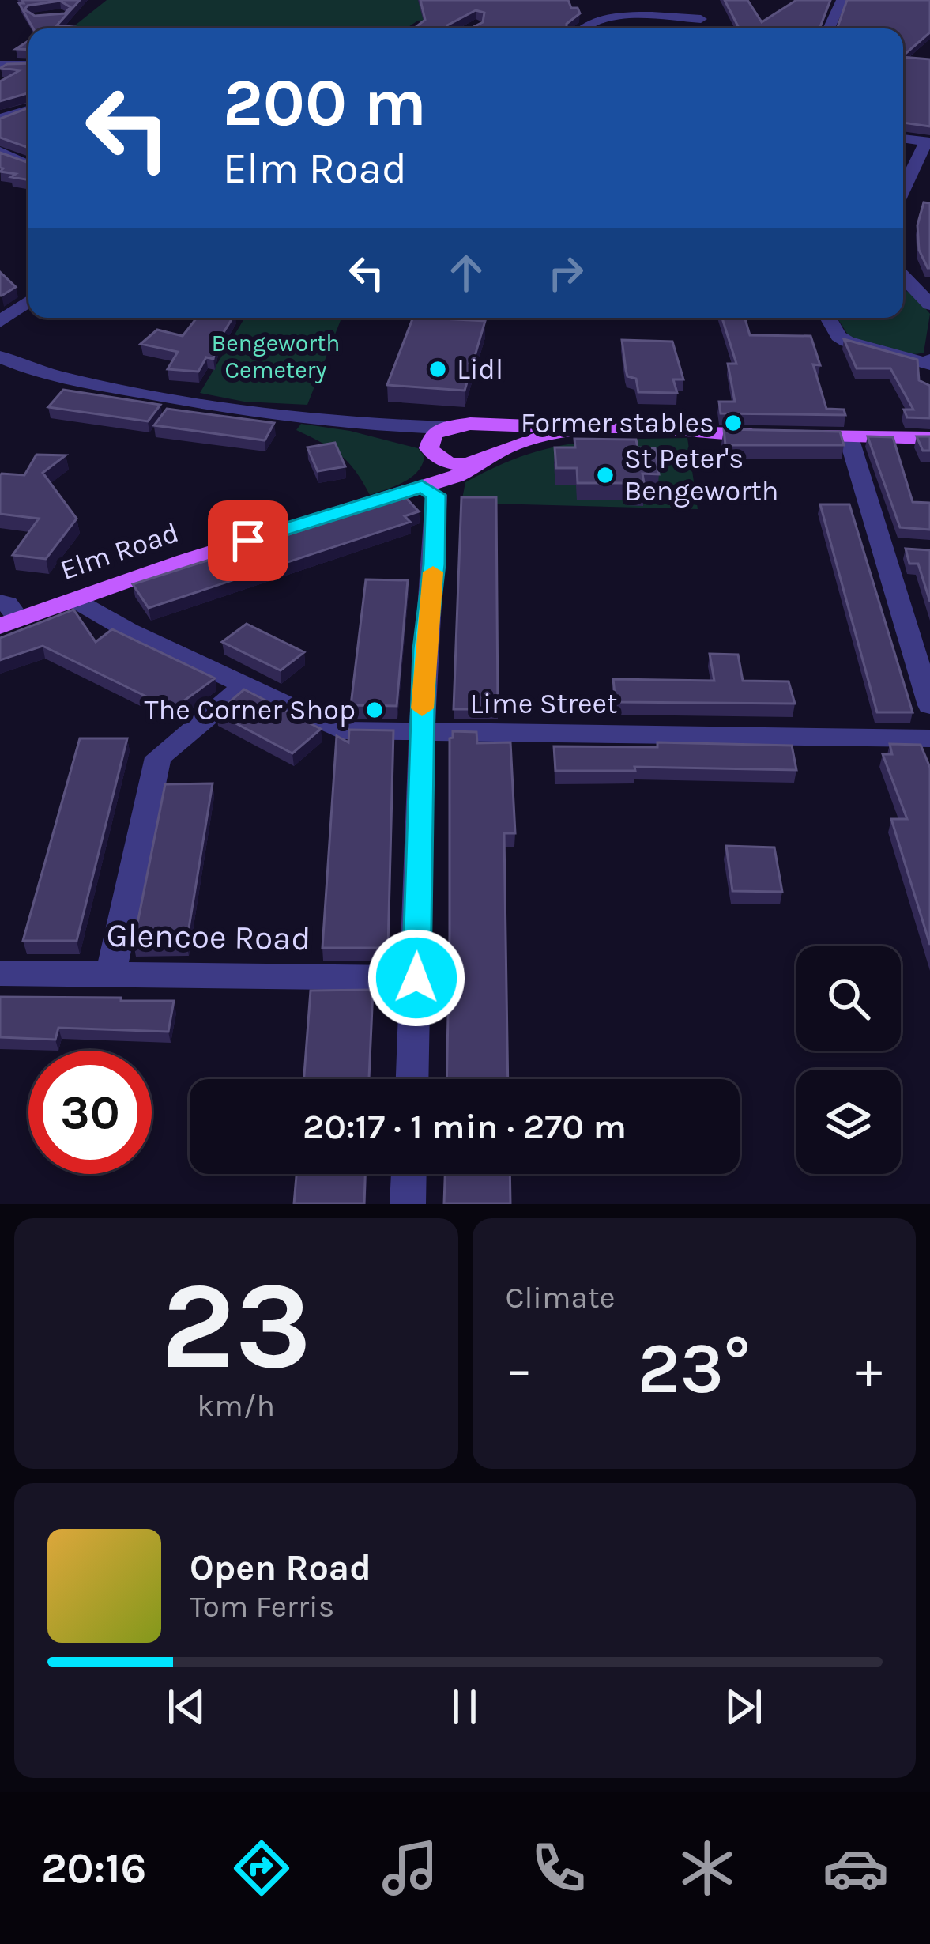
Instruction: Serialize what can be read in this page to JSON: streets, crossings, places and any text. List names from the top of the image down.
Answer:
{
  "streets": {
    "main road": ["Elm Road"],
    "street": ["Lime Street", "Glencoe Road"]
  },
  "crossings": [
    ["Elm Road", "Lime Street"]
  ],
  "parks": ["Bengeworth Cemetery"],
  "places": [
    "Lidl",
    "Former stables",
    "St Peter's Bengeworth",
    "The Corner Shop"
  ],
  "page": {
    "turn": ["200 m", "Elm Road"],
    "limit": "30",
    "trip": "20:17 · 1 min · 270 m",
    "tile": [
      ["23", "km/h"],
      "Climate"
    ],
    "heat": ["−", "23°", "+"],
    "song": ["Open Road", "Tom Ferris"],
    "tabs": "20:16"
  }
}
